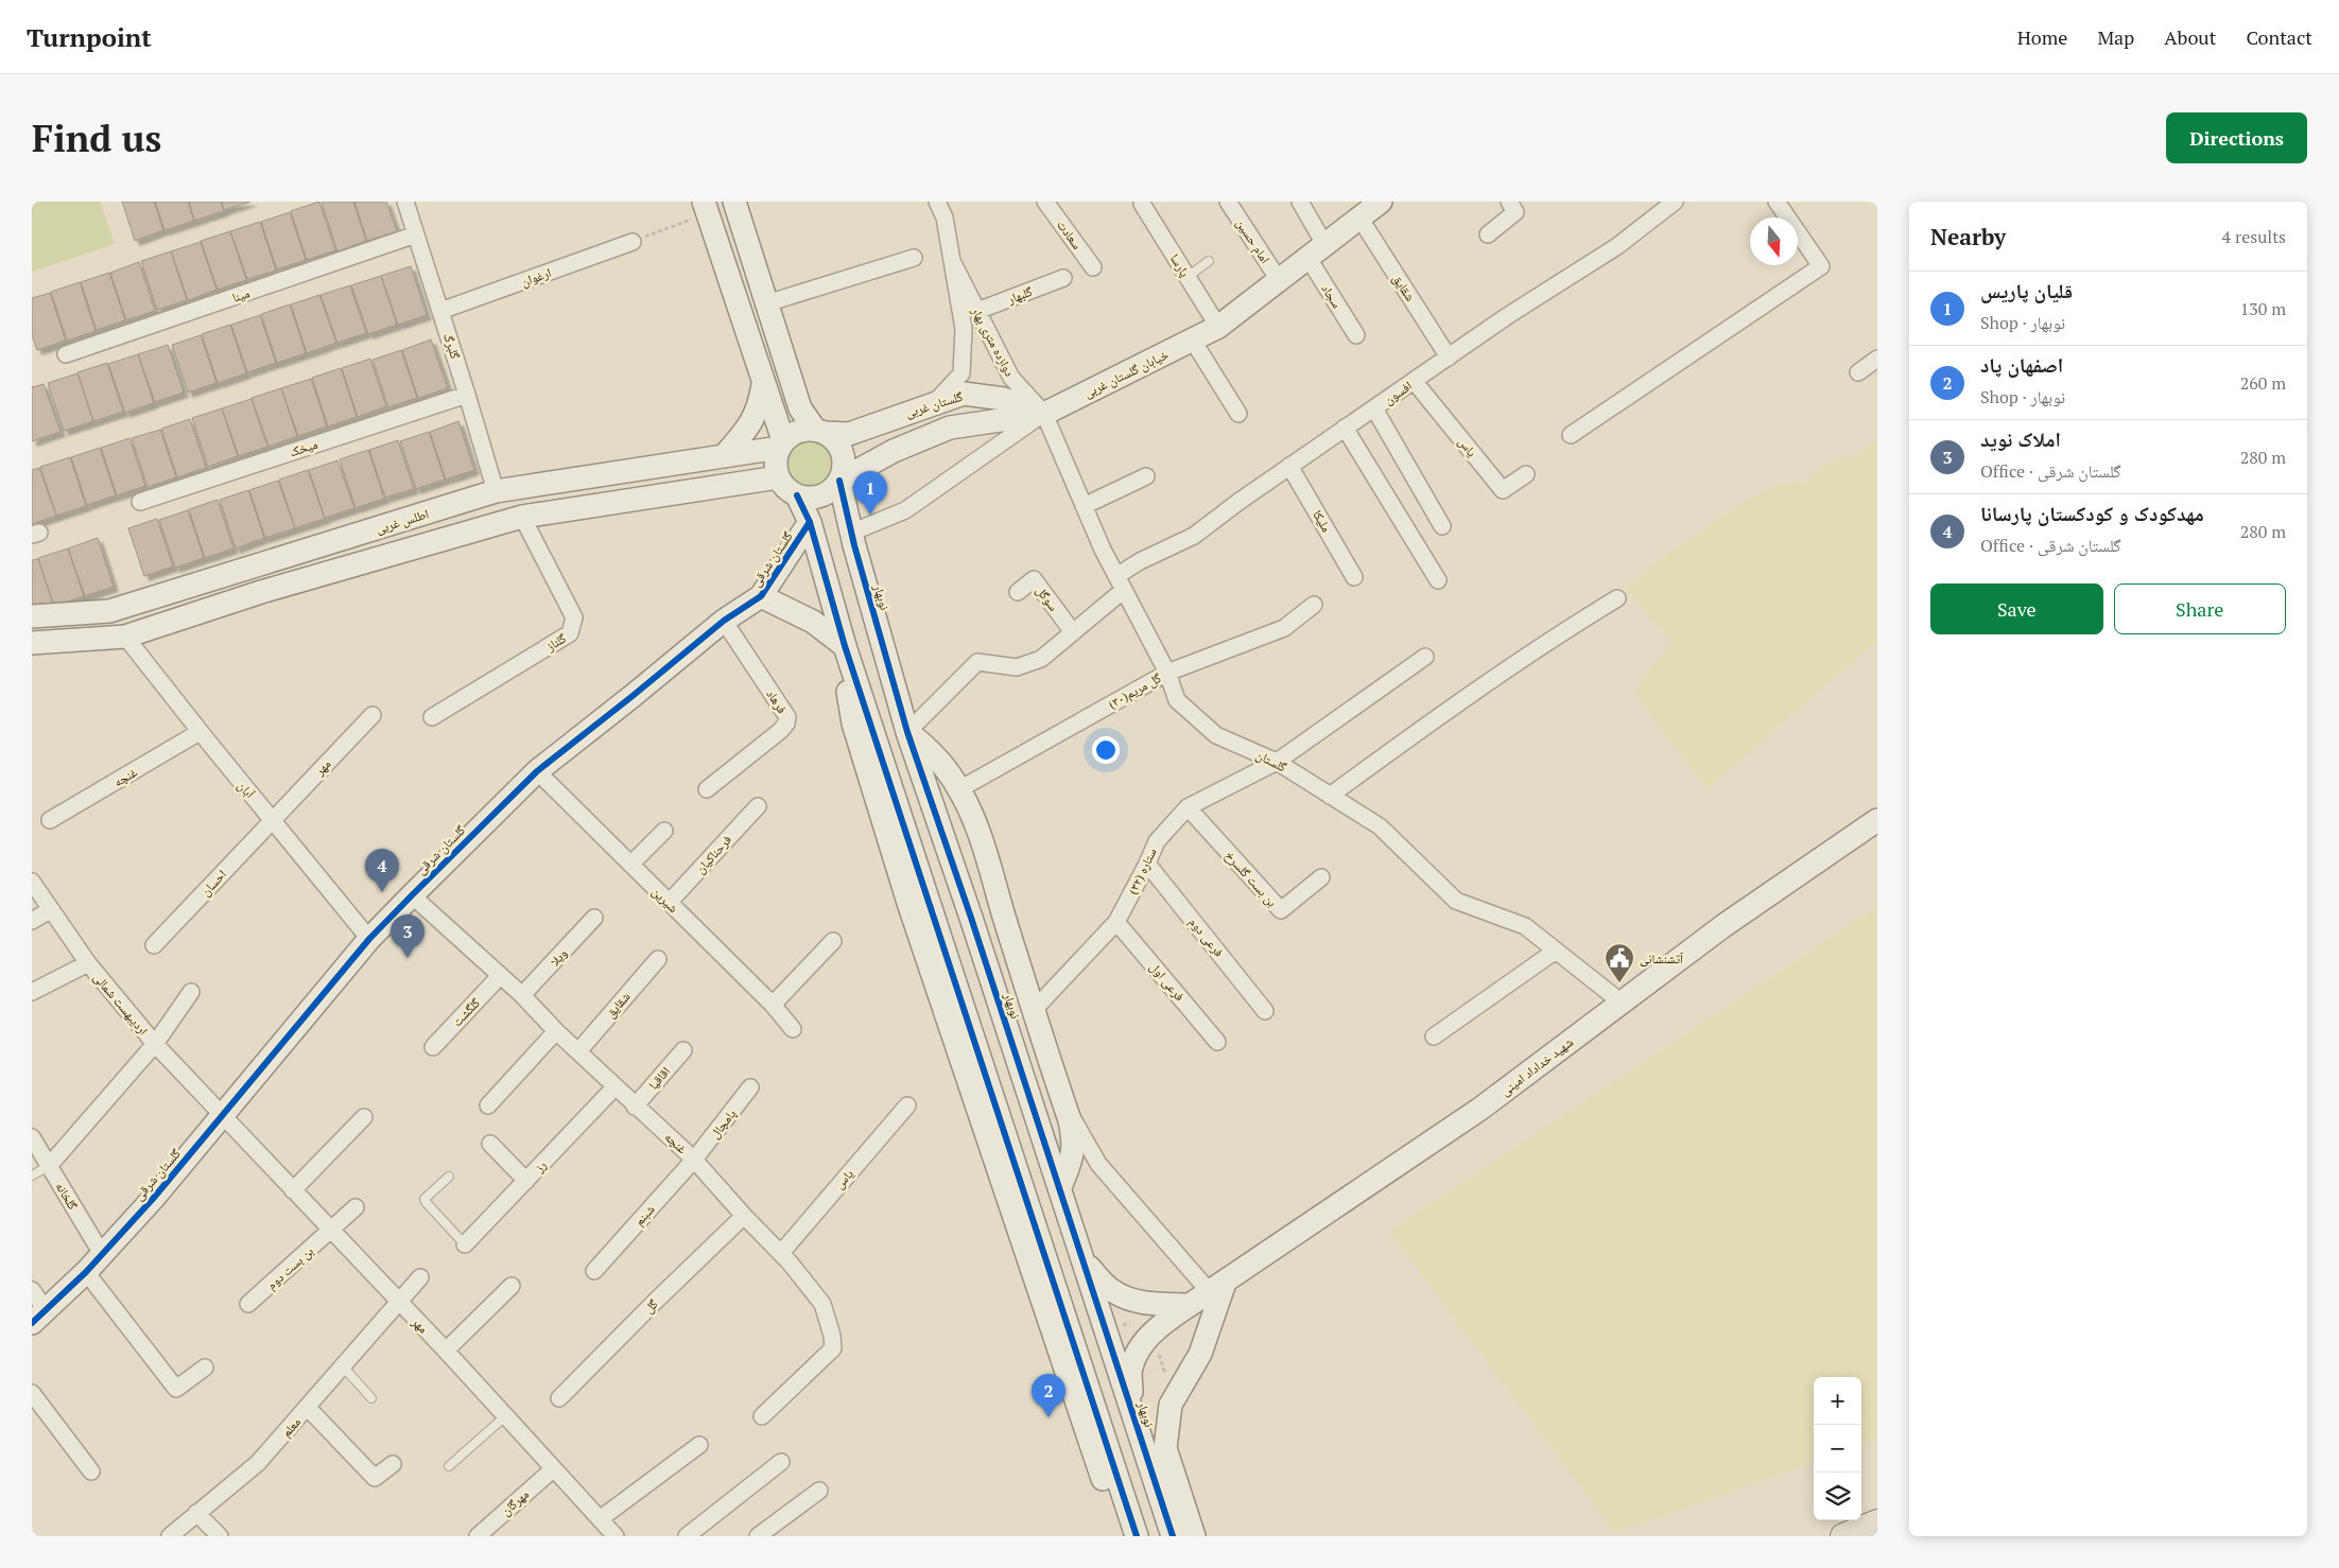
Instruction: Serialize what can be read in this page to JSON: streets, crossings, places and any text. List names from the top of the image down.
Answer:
{
  "streets": {
    "street": [
      "سعادت",
      "امام حسین",
      "پارسا",
      "ارغوان",
      "شقایق",
      "مینا",
      "گلبهار",
      "سجاد",
      "دوازده متری بهار",
      "گلبرگ",
      "خیابان گلستان غربی",
      "افسون",
      "گلستان غربی",
      "یاس",
      "میخک",
      "اطلس غربی",
      "ملیکا",
      "گلستان شرقی",
      "نوبهار",
      "سوگل",
      "گلناز",
      "گل مریم(۳۰)",
      "فرهاد",
      "گلستان",
      "مهر",
      "غنچه",
      "آبان",
      "فرحناکیان",
      "ستاره (۳۲)",
      "بن بست گلسرخ",
      "احسان",
      "شیرین",
      "فرعی دوم",
      "ویلا",
      "فرعی اول",
      "اردیبهست شمالی",
      "گلگشت",
      "شهید خداداد امینی",
      "اقاقیا",
      "پامچال",
      "رز",
      "گلخانه",
      "شبنم",
      "بن بست دوم",
      "گل",
      "معلم",
      "مهرگان"
    ]
  },
  "crossings": [
    ["امام حسین", "خیابان گلستان غربی"],
    ["پارسا", "خیابان گلستان غربی"],
    ["ارغوان", "گلبرگ"],
    ["شقایق", "خیابان گلستان غربی"],
    ["شقایق", "افسون"],
    ["شقایق", "غنچه"],
    ["مینا", "گلبرگ"],
    ["گلبهار", "دوازده متری بهار"],
    ["سجاد", "خیابان گلستان غربی"],
    ["دوازده متری بهار", "خیابان گلستان غربی"],
    ["دوازده متری بهار", "گلستان غربی"],
    ["دوازده متری بهار", "گلستان"],
    ["گلبرگ", "میخک"],
    ["گلبرگ", "اطلس غربی"],
    ["خیابان گلستان غربی", "گلستان غربی"],
    ["خیابان گلستان غربی", "اطلس غربی"],
    ["خیابان گلستان غربی", "نوبهار"],
    ["خیابان گلستان غربی", "گلستان"],
    ["افسون", "یاس"],
    ["افسون", "ملیکا"],
    ["افسون", "نوبهار"],
    ["افسون", "سوگل"],
    ["افسون", "گلستان"],
    ["گلستان غربی", "اطلس غربی"],
    ["گلستان غربی", "نوبهار"],
    ["گلستان غربی", "گلستان"],
    ["یاس", "غنچه"],
    ["اطلس غربی", "نوبهار"],
    ["گلستان شرقی", "فرهاد"],
    ["گلستان شرقی", "مهر"],
    ["گلستان شرقی", "غنچه"],
    ["گلستان شرقی", "آبان"],
    ["گلستان شرقی", "شیرین"],
    ["گلستان شرقی", "اردیبهست شمالی"],
    ["گلستان شرقی", "گلخانه"],
    ["نوبهار", "شهید خداداد امینی"],
    ["گل مریم(۳۰)", "گلستان"],
    ["گلستان", "ستاره (۳۲)"],
    ["گلستان", "شهید خداداد امینی"],
    ["مهر", "آبان"],
    ["مهر", "احسان"],
    ["مهر", "اردیبهست شمالی"],
    ["مهر", "بن بست دوم"],
    ["مهر", "معلم"],
    ["مهر", "مهرگان"],
    ["غنچه", "آبان"],
    ["غنچه", "ویلا"],
    ["غنچه", "گلگشت"],
    ["غنچه", "اقاقیا"],
    ["غنچه", "پامچال"],
    ["غنچه", "رز"],
    ["غنچه", "شبنم"],
    ["غنچه", "گل"],
    ["آبان", "احسان"],
    ["فرحناکیان", "شیرین"],
    ["ستاره (۳۲)", "بن بست گلسرخ"],
    ["ستاره (۳۲)", "فرعی دوم"],
    ["ستاره (۳۲)", "فرعی اول"],
    ["پامچال", "شبنم"]
  ],
  "places": {
    "public building": ["آتشنشانی"]
  },
  "north": "bottom",
  "page": {
    "header": "Turnpoint",
    "nav": [
      "Home",
      "Map",
      "About",
      "Contact"
    ],
    "buttons": [
      "Directions",
      ["Save", "Share"]
    ],
    "title": "Find us",
    "heading": ["Nearby", "4 results"],
    "list": [
      {
        "mark": "1",
        "name": "قلیان پاریس",
        "note": "Shop · نوبهار",
        "value": "130 m"
      },
      {
        "mark": "2",
        "name": "اصفهان پاد",
        "note": "Shop · نوبهار",
        "value": "260 m"
      },
      {
        "mark": "3",
        "name": "املاک نوید",
        "note": "Office · گلستان شرقی",
        "value": "280 m"
      },
      {
        "mark": "4",
        "name": "مهدکودک و کودکستان پارسانا",
        "note": "Office · گلستان شرقی",
        "value": "280 m"
      }
    ],
    "pins": [
      "1",
      "4",
      "3",
      "2"
    ],
    "map_buttons": ["+", "−"]
  }
}
